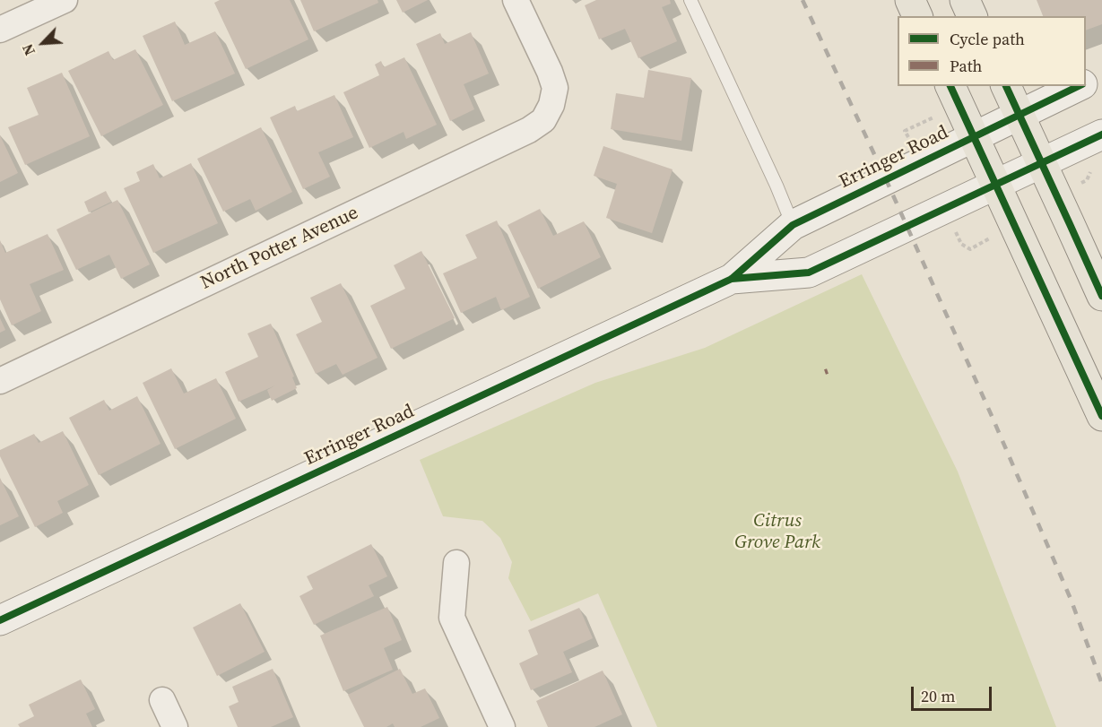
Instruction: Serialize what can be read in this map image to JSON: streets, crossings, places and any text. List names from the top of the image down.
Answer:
{
  "streets": {
    "main road": ["Erringer Road"],
    "street": ["North Potter Avenue"]
  },
  "parks": ["Citrus Grove Park"],
  "legend": ["Cycle path", "Path"],
  "scale_bar": "20 m",
  "north": "bottom left"
}
